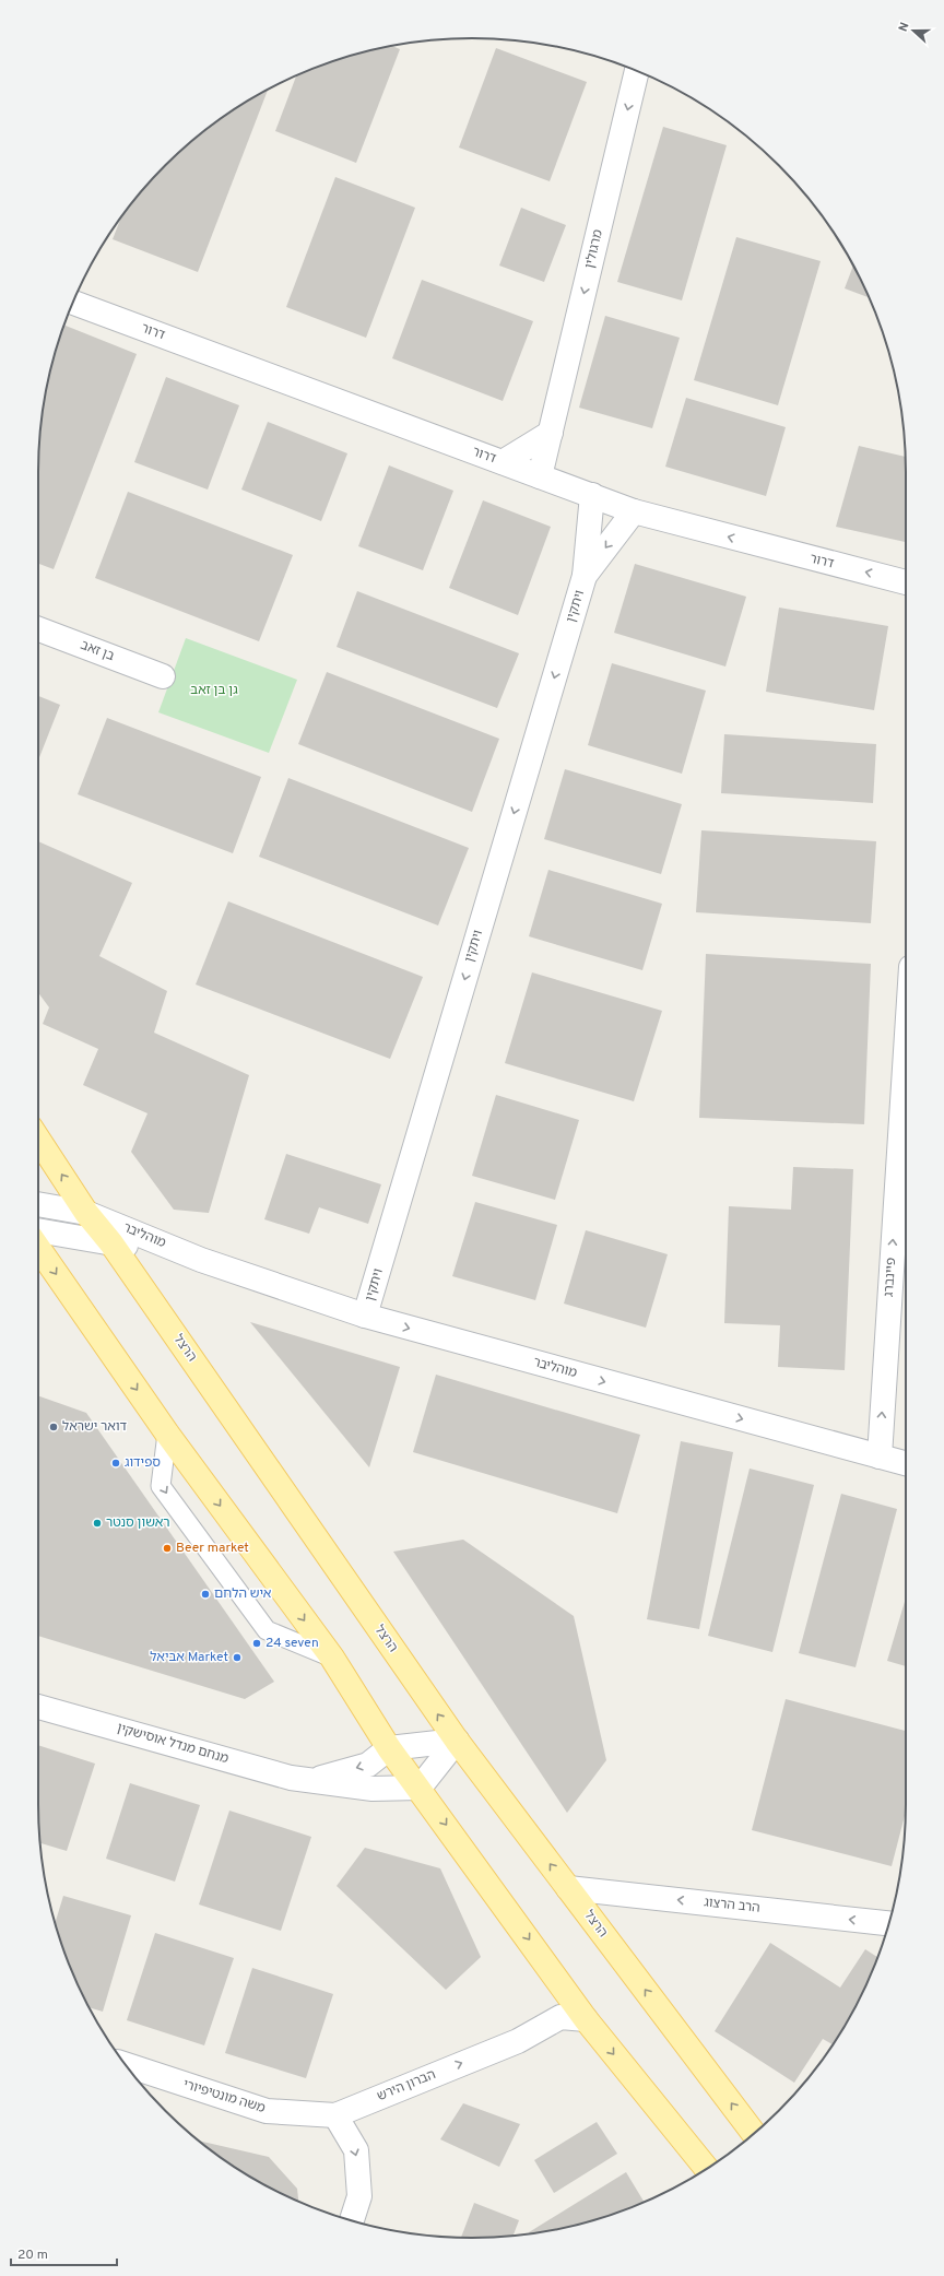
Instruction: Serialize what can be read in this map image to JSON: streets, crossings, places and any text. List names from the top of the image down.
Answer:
{
  "streets": {
    "main road": ["הרצל"],
    "street": [
      "מרגולין",
      "דרור",
      "ויתקין",
      "בן זאב",
      "מוהליבר",
      "פיינברג",
      "מנחם מנדל אוסישקין",
      "הרב הרצוג",
      "הברון הירש",
      "משה מונטיפיורי"
    ]
  },
  "crossings": [
    ["מרגולין", "דרור"],
    ["דרור", "ויתקין"],
    ["ויתקין", "מוהליבר"],
    ["מוהליבר", "פיינברג"],
    ["מוהליבר", "הרצל"],
    ["הרצל", "הרב הרצוג"],
    ["הברון הירש", "משה מונטיפיורי"]
  ],
  "one_way": [
    "מרגולין",
    "ויתקין",
    "מוהליבר",
    "פיינברג",
    "הרב הרצוג",
    "הברון הירש"
  ],
  "parks": ["גן בן זאב"],
  "places": [
    "דואר ישראל",
    "ספידוג",
    "ראשון סנטר",
    "Beer market",
    "איש הלחם",
    "24 seven",
    "אביאל Market"
  ],
  "scale_bar": "20 m",
  "north": "left"
}
